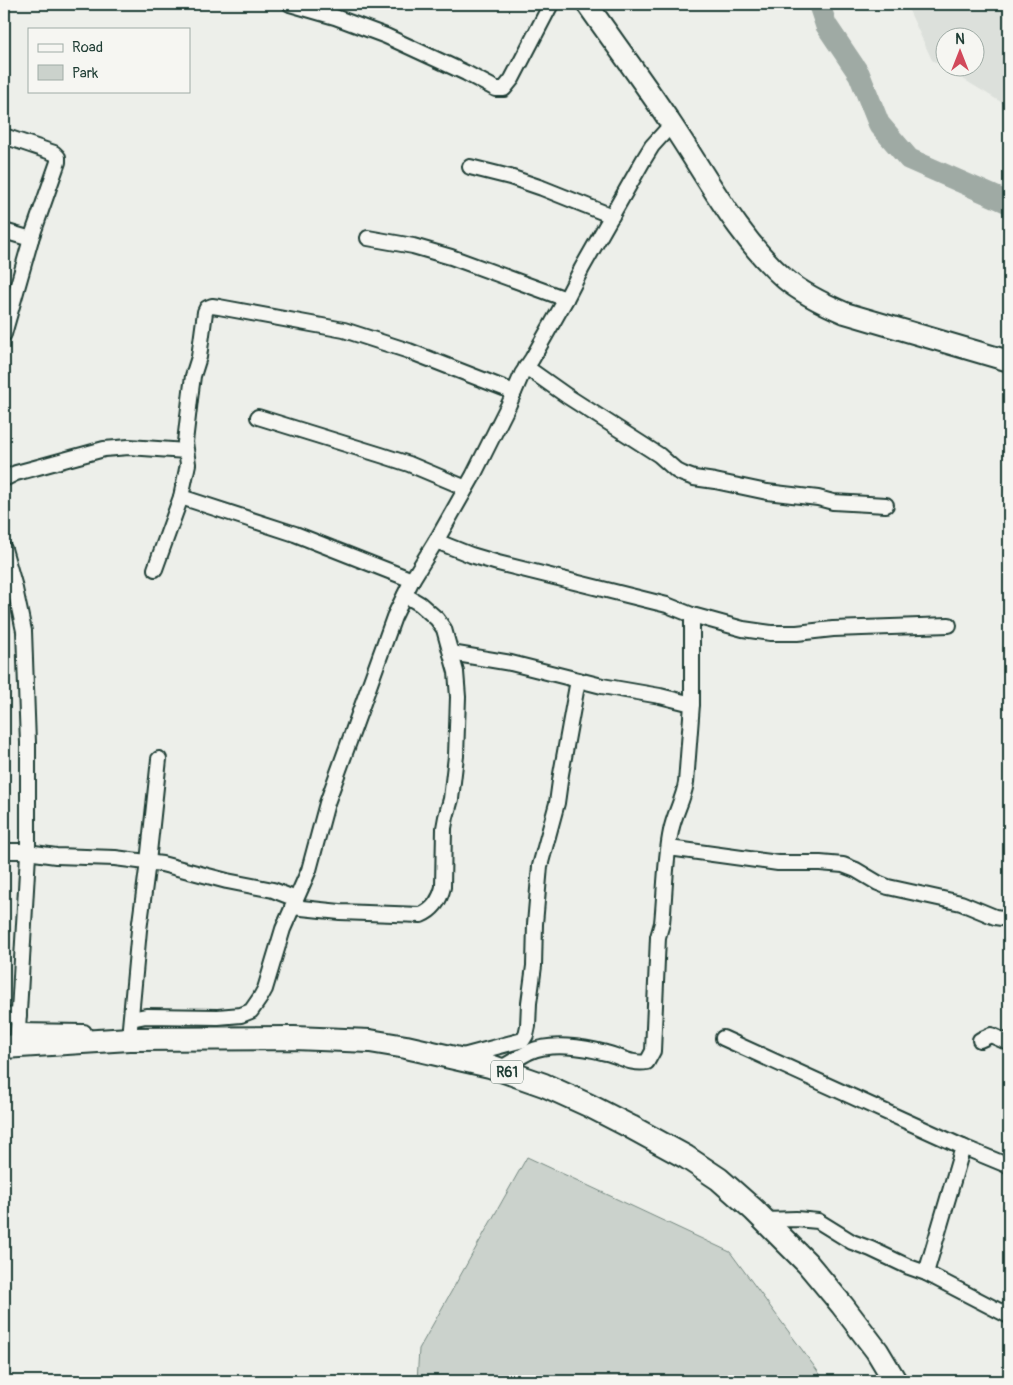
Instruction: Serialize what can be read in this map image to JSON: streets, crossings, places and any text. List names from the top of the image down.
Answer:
{
  "streets": {
    "main road": ["R61"]
  },
  "legend": ["Road", "Park"],
  "north": "top"
}
